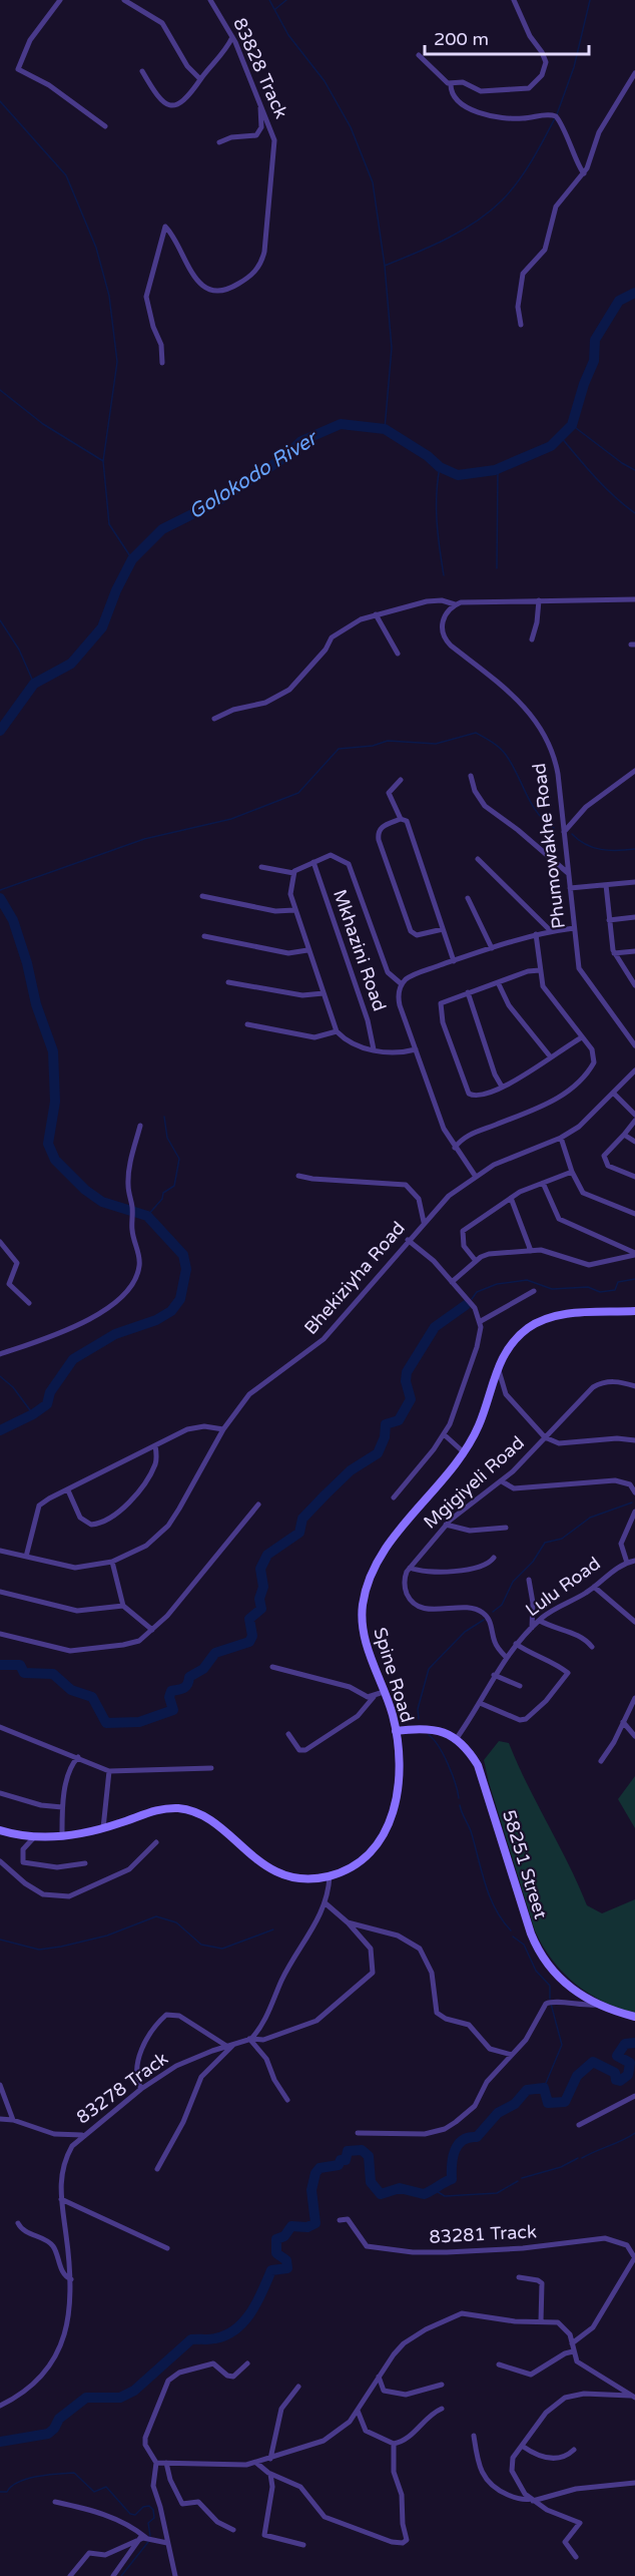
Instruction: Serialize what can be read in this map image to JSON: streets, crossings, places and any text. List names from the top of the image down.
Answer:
{
  "streets": {
    "street": [
      "83828 Track",
      "Phumowakhe Road",
      "Mkhazini Road",
      "Bhekiziyha Road",
      "Mgigiyeli Road",
      "Lulu Road",
      "Spine Road",
      "58251 Street",
      "83278 Track",
      "83281 Track"
    ]
  },
  "crossings": [
    ["Lulu Road", "58251 Street"]
  ],
  "water": ["Golokodo River"],
  "scale_bar": "200 m"
}
